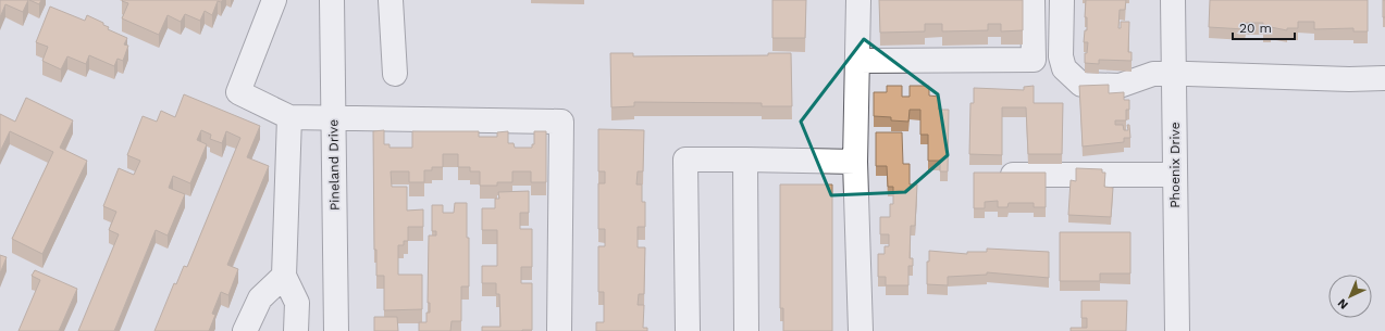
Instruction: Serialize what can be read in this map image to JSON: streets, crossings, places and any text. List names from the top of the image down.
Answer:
{
  "streets": {
    "street": ["Pineland Drive", "Phoenix Drive"]
  },
  "scale_bar": "20 m",
  "north": "bottom left"
}
